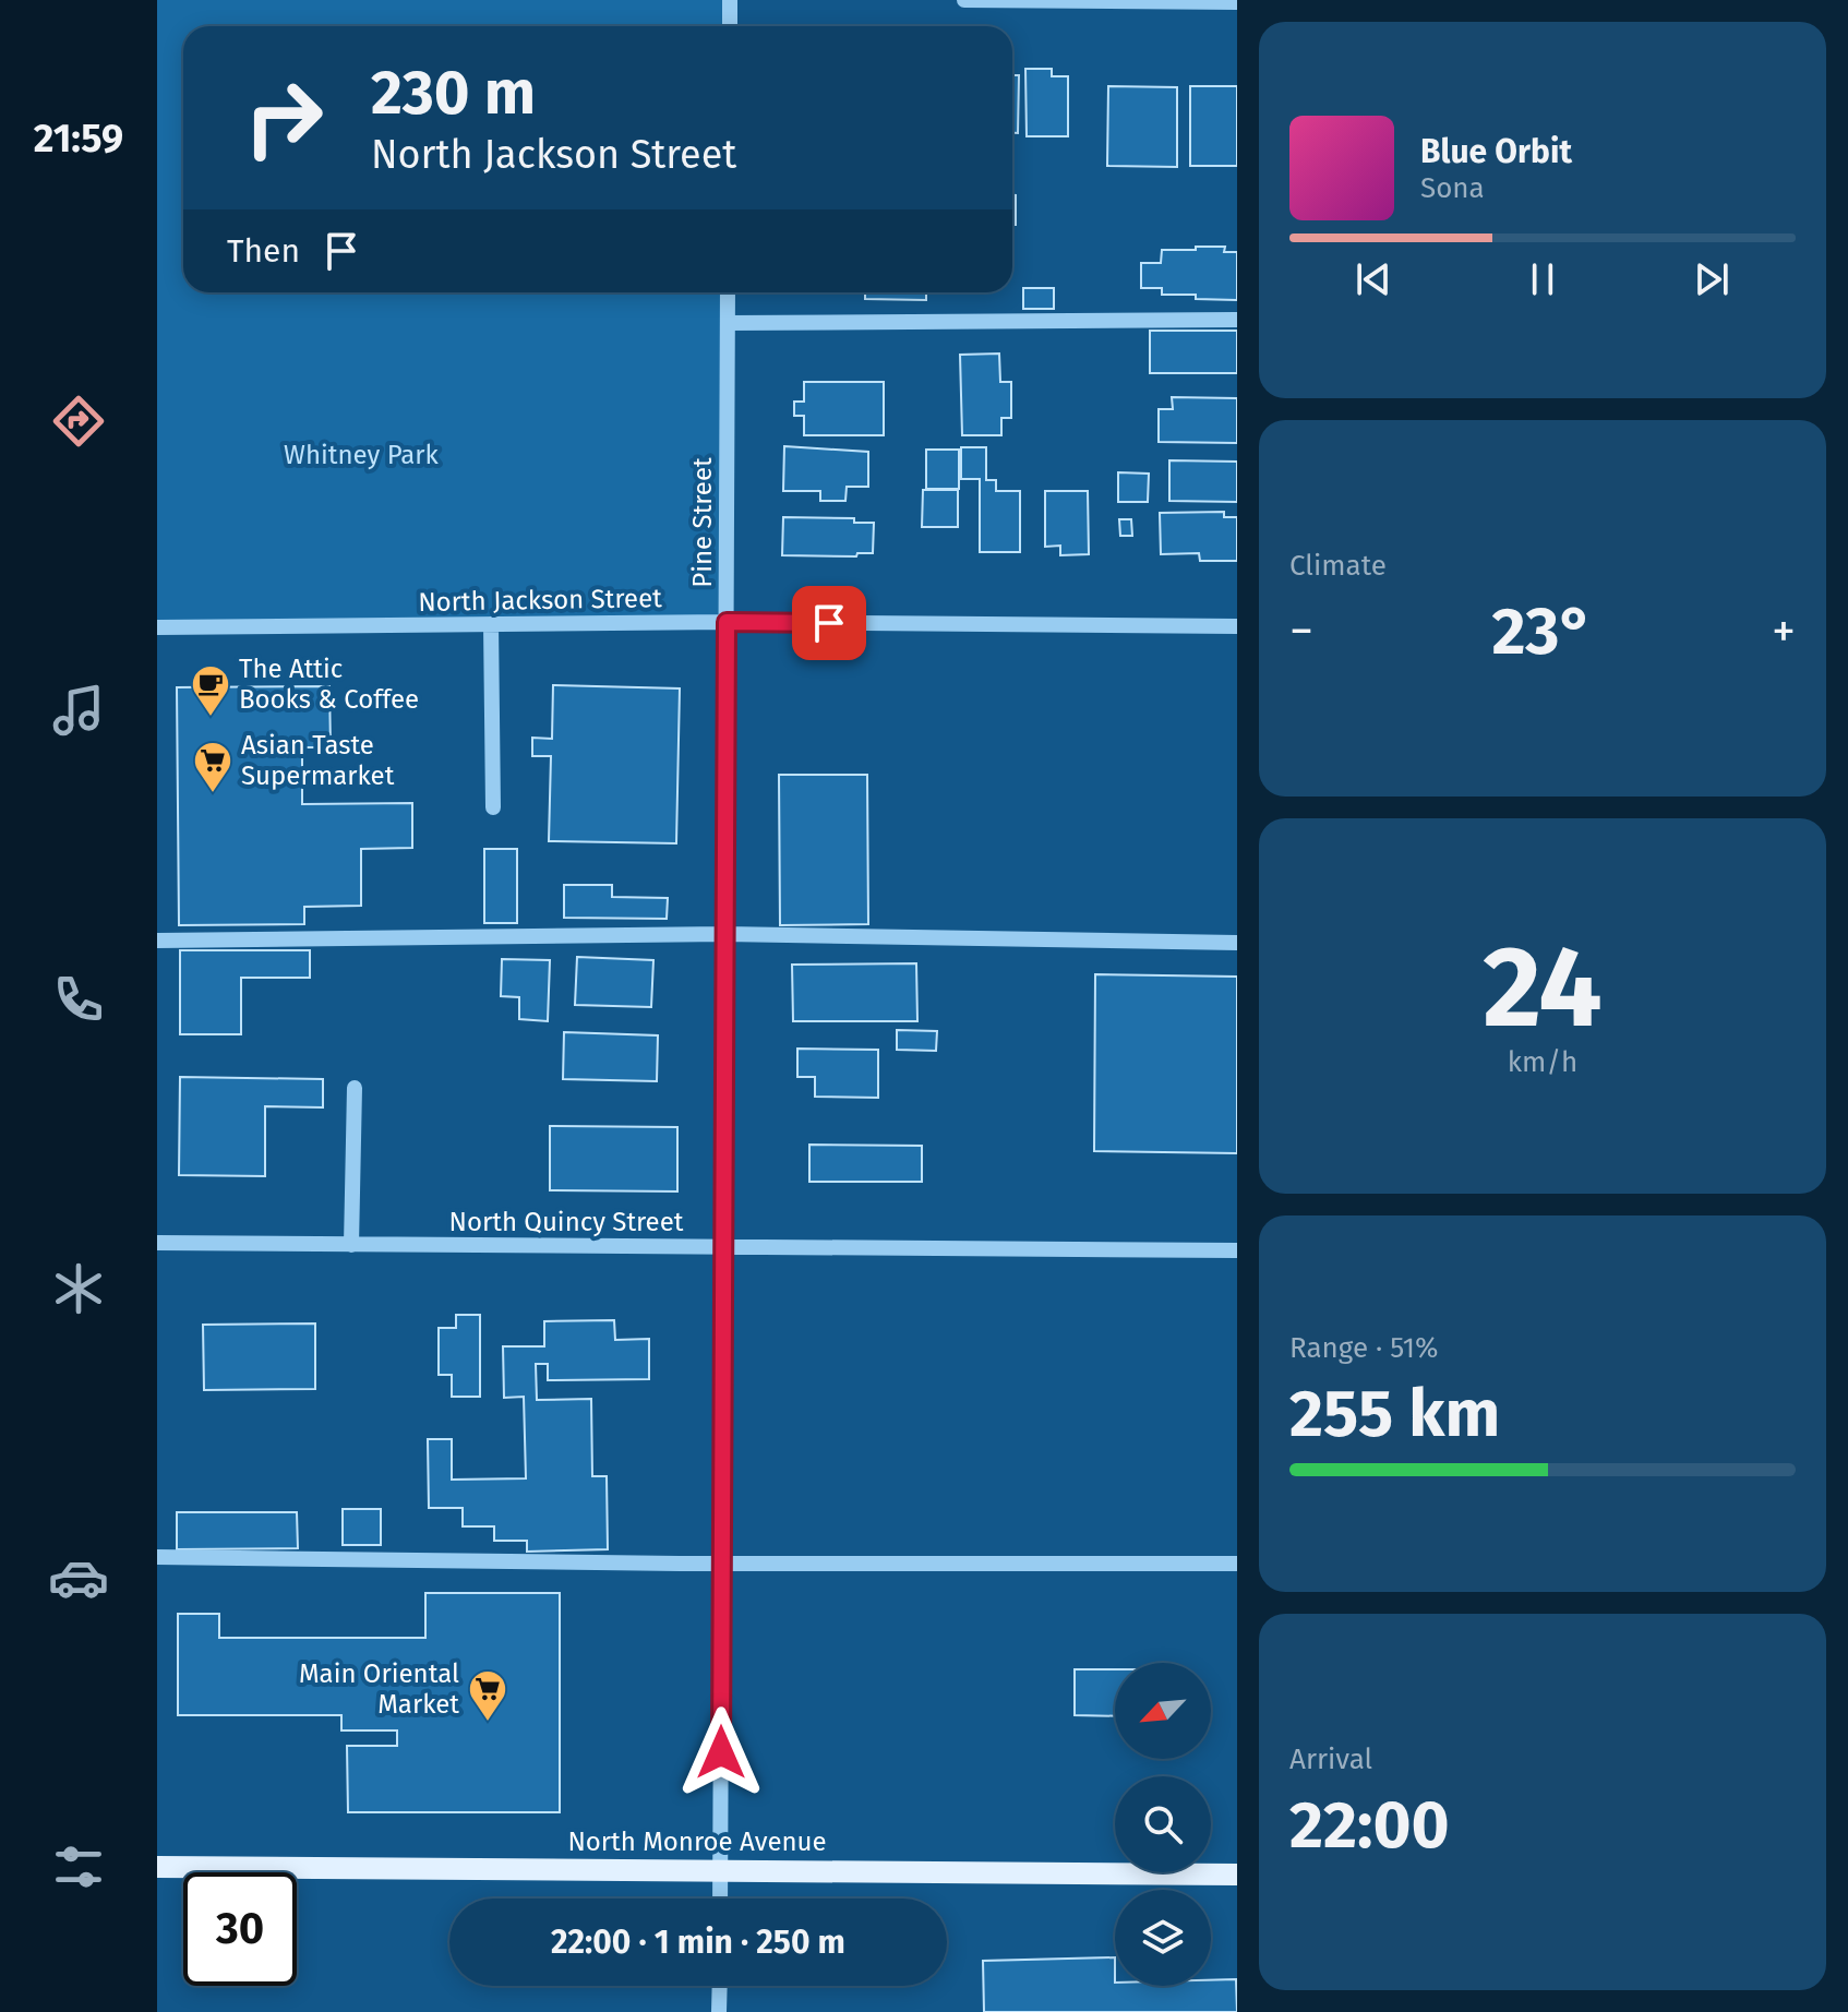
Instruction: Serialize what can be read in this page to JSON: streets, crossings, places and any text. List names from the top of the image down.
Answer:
{
  "streets": {
    "main road": ["North Monroe Avenue"],
    "street": ["Pine Street", "North Jackson Street", "North Quincy Street"]
  },
  "crossings": [
    ["Pine Street", "North Jackson Street"],
    ["Pine Street", "North Quincy Street"],
    ["Pine Street", "North Monroe Avenue"]
  ],
  "parks": ["Whitney Park"],
  "places": {
    "cafe": ["The Attic Books & Coffee"],
    "supermarket": ["Asian Taste Supermarket", "Main Oriental Market"]
  },
  "north": "bottom left",
  "page": {
    "tabs": "21:59",
    "turn": ["230 m", "North Jackson Street"],
    "song": ["Blue Orbit", "Sona"],
    "then": "Then",
    "tile": [
      "Climate",
      ["24", "km/h"],
      ["Range · 51%", "255 km"],
      ["Arrival", "22:00"]
    ],
    "heat": ["−", "23°", "+"],
    "limit": "30",
    "trip": "22:00 · 1 min · 250 m"
  }
}
